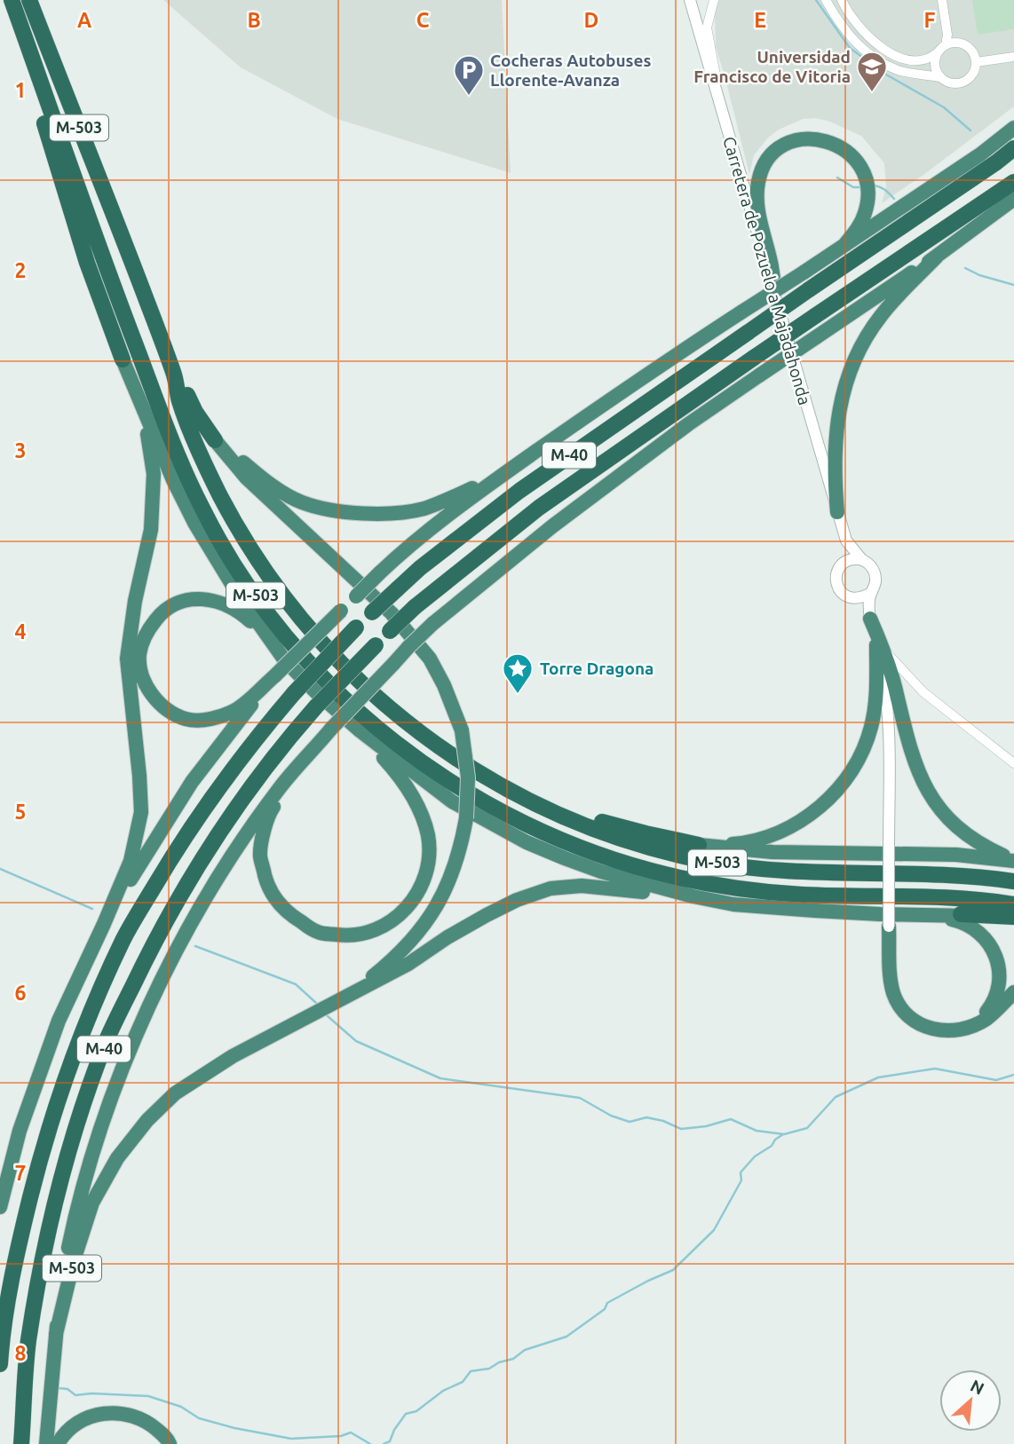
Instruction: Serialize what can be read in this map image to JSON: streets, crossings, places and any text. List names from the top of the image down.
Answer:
{
  "streets": {
    "highway": ["M-503", "M-40"],
    "street": ["Carretera de Pozuelo a Majadahonda"]
  },
  "places": {
    "school or university": ["Universidad Francisco de Vitoria"],
    "parking": ["Cocheras Autobuses Llorente-Avanza"],
    "place": ["Torre Dragona"]
  },
  "north": "top right",
  "grid": {
    "columns": [
      "A",
      "B",
      "C",
      "D",
      "E",
      "F"
    ],
    "rows": [
      "1",
      "2",
      "3",
      "4",
      "5",
      "6",
      "7",
      "8"
    ]
  }
}
